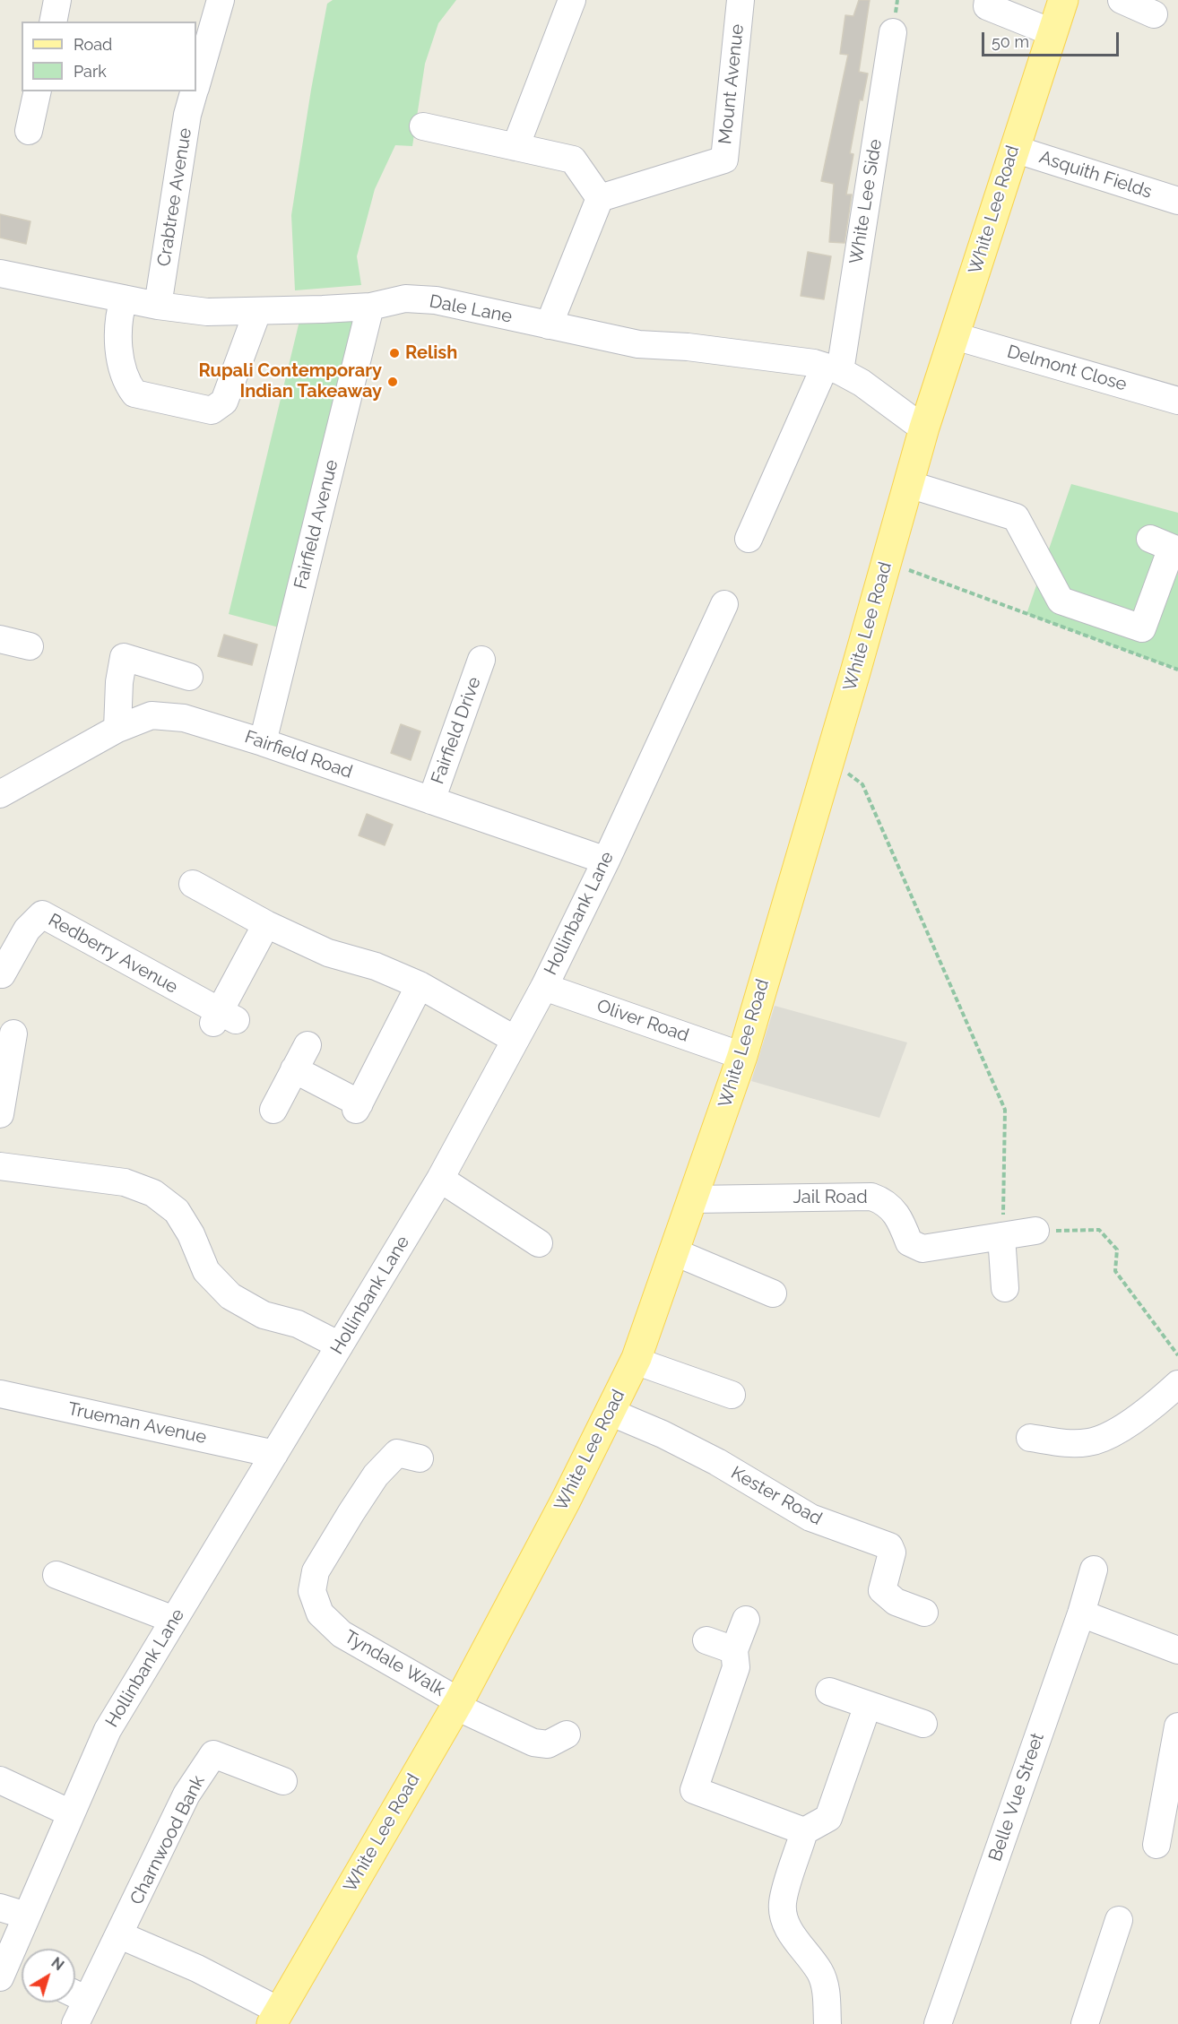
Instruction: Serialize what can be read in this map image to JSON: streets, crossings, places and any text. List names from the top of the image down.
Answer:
{
  "streets": {
    "main road": ["White Lee Road"],
    "street": [
      "Mount Avenue",
      "Asquith Fields",
      "Crabtree Avenue",
      "White Lee Side",
      "Dale Lane",
      "Delmont Close",
      "Fairfield Avenue",
      "Fairfield Drive",
      "Fairfield Road",
      "Hollinbank Lane",
      "Redberry Avenue",
      "Oliver Road",
      "Jail Road",
      "Trueman Avenue",
      "Kester Road",
      "Tyndale Walk",
      "Belle Vue Street",
      "Charnwood Bank"
    ]
  },
  "crossings": [
    ["Asquith Fields", "White Lee Road"],
    ["Crabtree Avenue", "Dale Lane"],
    ["White Lee Side", "Dale Lane"],
    ["White Lee Road", "Dale Lane"],
    ["White Lee Road", "Delmont Close"],
    ["White Lee Road", "Oliver Road"],
    ["White Lee Road", "Jail Road"],
    ["White Lee Road", "Kester Road"],
    ["White Lee Road", "Tyndale Walk"],
    ["Dale Lane", "Fairfield Avenue"],
    ["Fairfield Avenue", "Fairfield Road"],
    ["Fairfield Drive", "Fairfield Road"],
    ["Fairfield Road", "Hollinbank Lane"],
    ["Hollinbank Lane", "Oliver Road"],
    ["Hollinbank Lane", "Trueman Avenue"]
  ],
  "places": ["Relish", "Rupali Contemporary Indian Takeaway"],
  "legend": ["Road", "Park"],
  "scale_bar": "50 m",
  "north": "top right"
}
